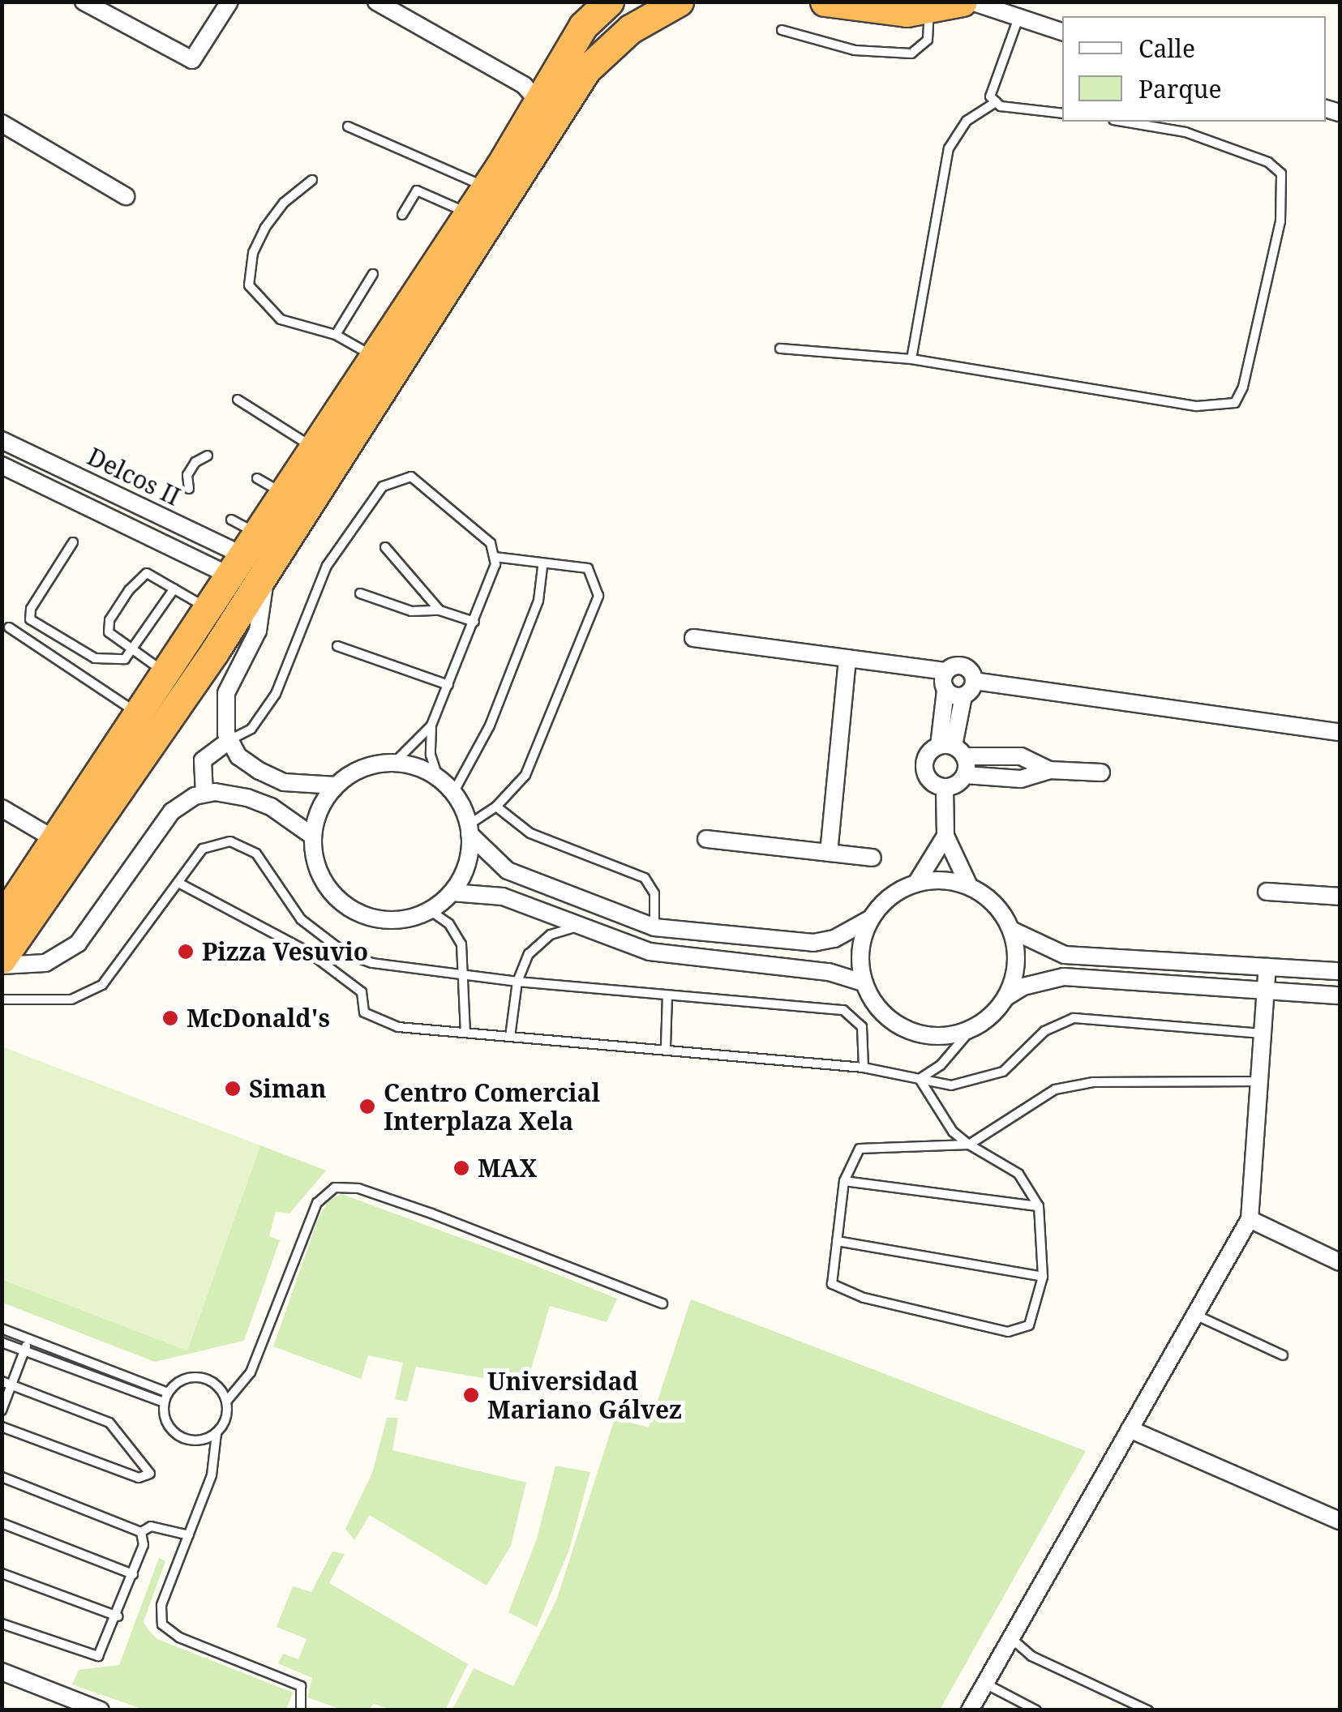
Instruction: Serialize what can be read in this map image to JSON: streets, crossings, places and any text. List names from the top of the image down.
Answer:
{
  "streets": {
    "street": ["Delcos II"]
  },
  "places": [
    "Pizza Vesuvio",
    "McDonald's",
    "Siman",
    "Centro Comercial Interplaza Xela",
    "MAX",
    "Universidad Mariano Gálvez"
  ],
  "legend": ["Calle", "Parque"]
}
